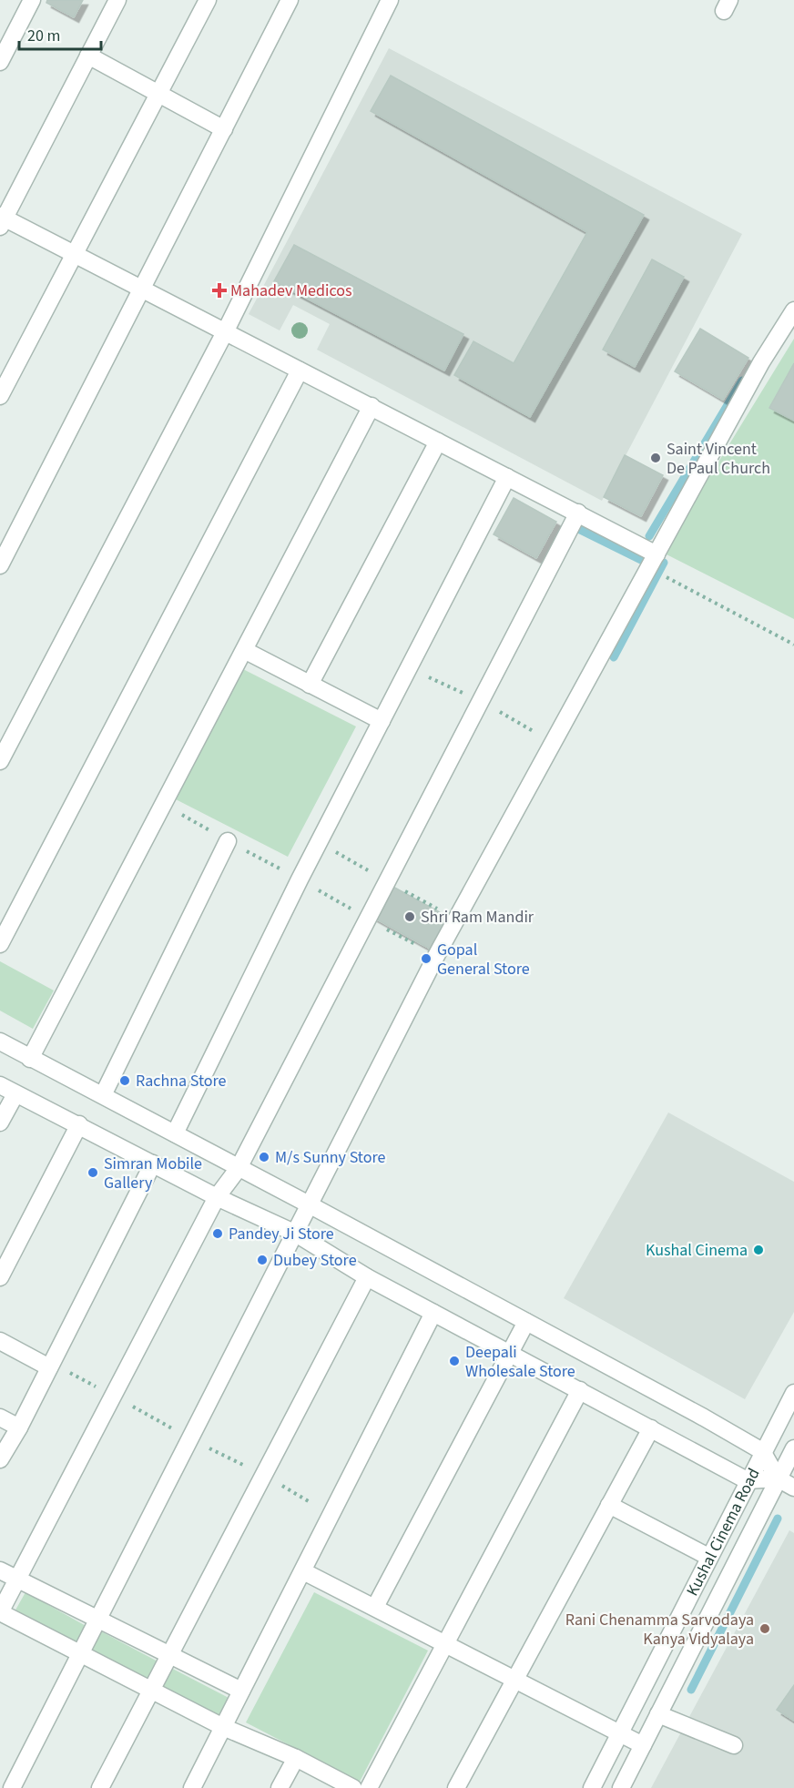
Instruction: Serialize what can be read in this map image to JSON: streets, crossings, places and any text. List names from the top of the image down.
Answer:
{
  "streets": {
    "street": ["Kushal Cinema Road"]
  },
  "places": {
    "health": ["Mahadev Medicos"],
    "other": [
      "Saint Vincent De Paul Church",
      "Shri Ram Mandir",
      "Gopal General Store",
      "Rachna Store",
      "M/s Sunny Store",
      "Simran Mobile Gallery",
      "Pandey Ji Store",
      "Kushal Cinema",
      "Dubey Store",
      "Deepali Wholesale Store",
      "Rani Chenamma Sarvodaya Kanya Vidyalaya"
    ]
  },
  "scale_bar": "20 m"
}
